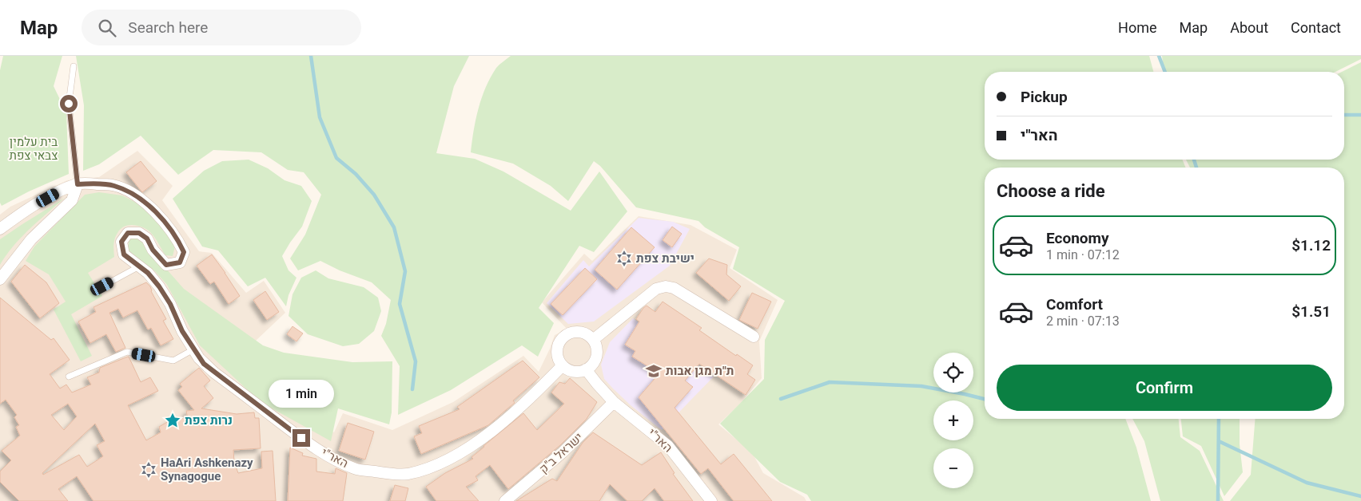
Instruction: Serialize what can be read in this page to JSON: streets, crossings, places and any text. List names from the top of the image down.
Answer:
{
  "streets": {
    "street": ["האר\"י", "ישראל ב\"ק"]
  },
  "crossings": [
    ["האר\"י", "ישראל ב\"ק"]
  ],
  "parks": ["בית עלמין צבאי צפת"],
  "places": {
    "synagogue": ["ישיבת צפת", "HaAri Ashkenazy Synagogue"],
    "school or university": ["ת\"ת מגן אבות"],
    "place": ["נרות צפת"]
  },
  "page": {
    "header": "Map",
    "search": "Search here",
    "nav": [
      "Home",
      "Map",
      "About",
      "Contact"
    ],
    "banner": ["Pickup", "האר\"י"],
    "heading": "Choose a ride",
    "list": [
      {
        "name": "Economy",
        "note": "1 min · 07:12",
        "value": "$1.12"
      },
      {
        "name": "Comfort",
        "note": "2 min · 07:13",
        "value": "$1.51"
      }
    ],
    "map_buttons": ["+", "−"],
    "buttons": "Confirm",
    "bubble": "1 min"
  }
}
